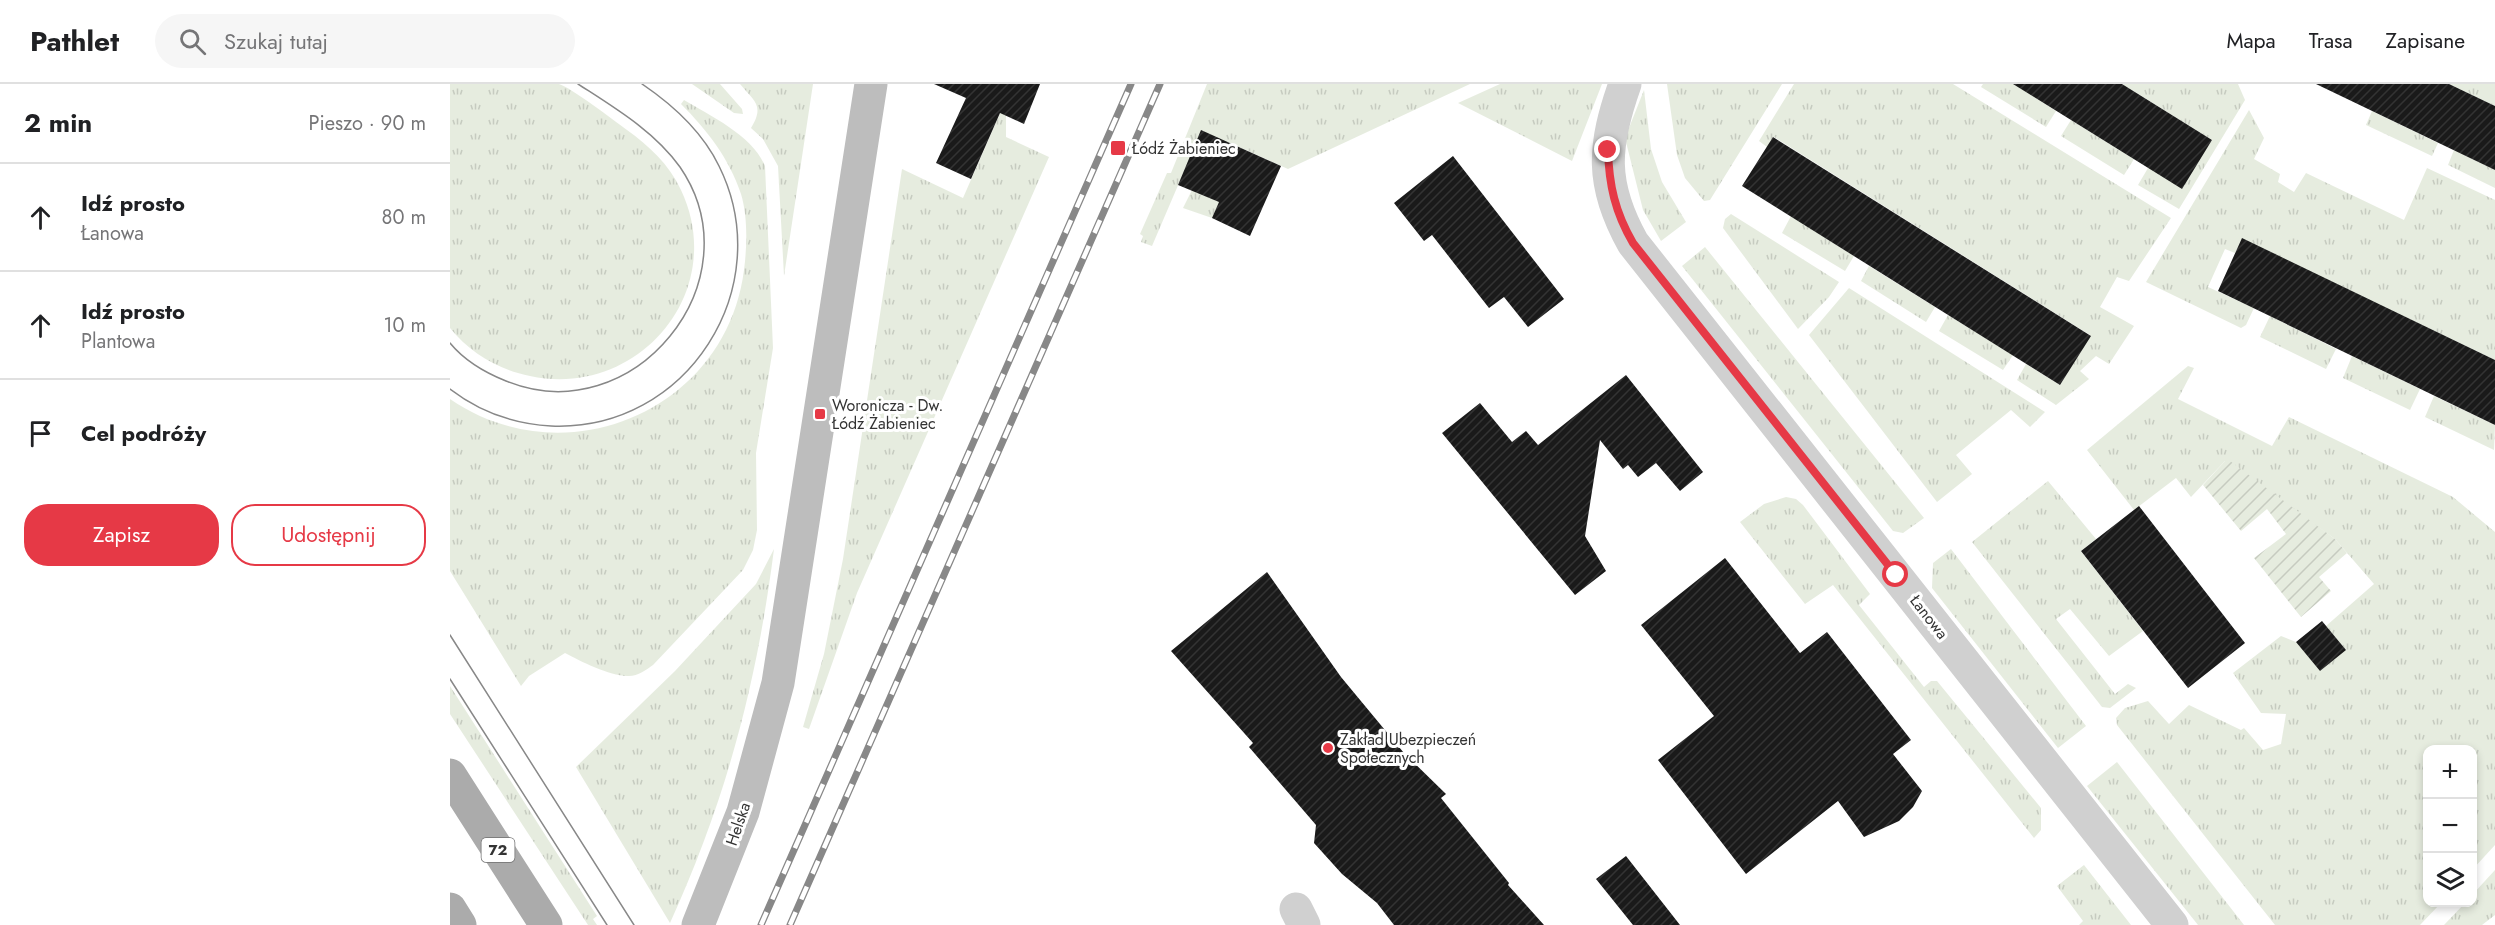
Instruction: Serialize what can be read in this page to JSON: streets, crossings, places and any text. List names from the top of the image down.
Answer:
{
  "streets": {
    "main road": ["72"],
    "street": ["Łanowa", "Helska"]
  },
  "places": {
    "transit": ["Łódź Żabieniec", "Woronicza - Dw. Łódź Żabieniec"],
    "other": ["Zakład Ubezpieczeń Społecznych"]
  },
  "page": {
    "header": "Pathlet",
    "search": "Szukaj tutaj",
    "nav": ["Mapa", "Trasa", "Zapisane"],
    "heading": ["2 min", "Pieszo · 90 m"],
    "list": [
      ["Idź prosto", "Łanowa", "80 m"],
      ["Idź prosto", "Plantowa", "10 m"],
      "Cel podróży"
    ],
    "buttons": ["Zapisz", "Udostępnij"],
    "map_buttons": ["+", "−"]
  }
}
